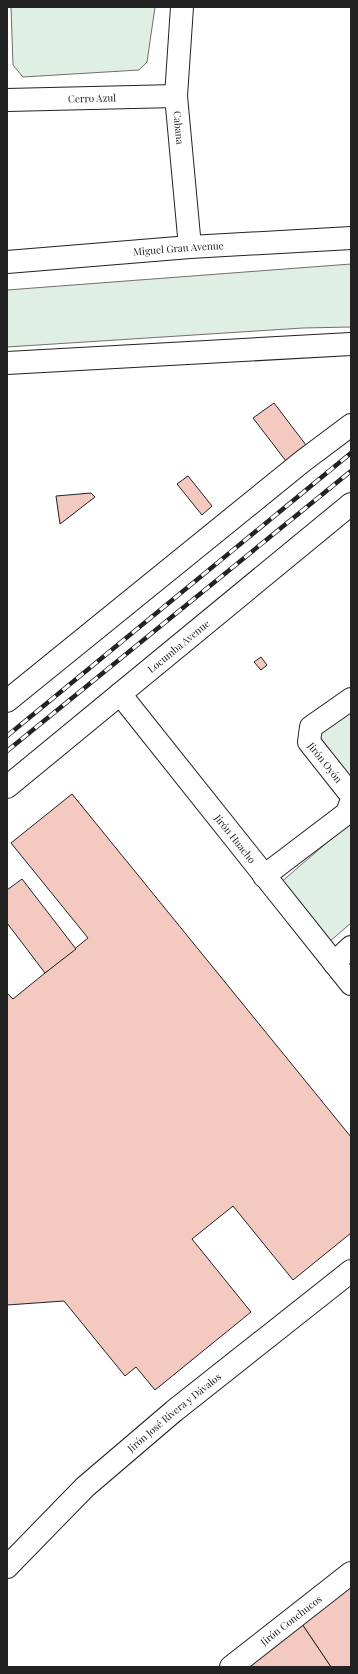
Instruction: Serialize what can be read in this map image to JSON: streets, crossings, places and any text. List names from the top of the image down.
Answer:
{
  "streets": {
    "street": [
      "Cerro Azul",
      "Cabana",
      "Miguel Grau Avenue",
      "Locumba Avenue",
      "Jirón Oyón",
      "Jirón Huacho",
      "Jirón José Rivera y Dávalos",
      "Jirón Conchucos"
    ]
  },
  "crossings": [
    ["Cerro Azul", "Cabana"],
    ["Cabana", "Miguel Grau Avenue"],
    ["Locumba Avenue", "Jirón Huacho"]
  ]
}
